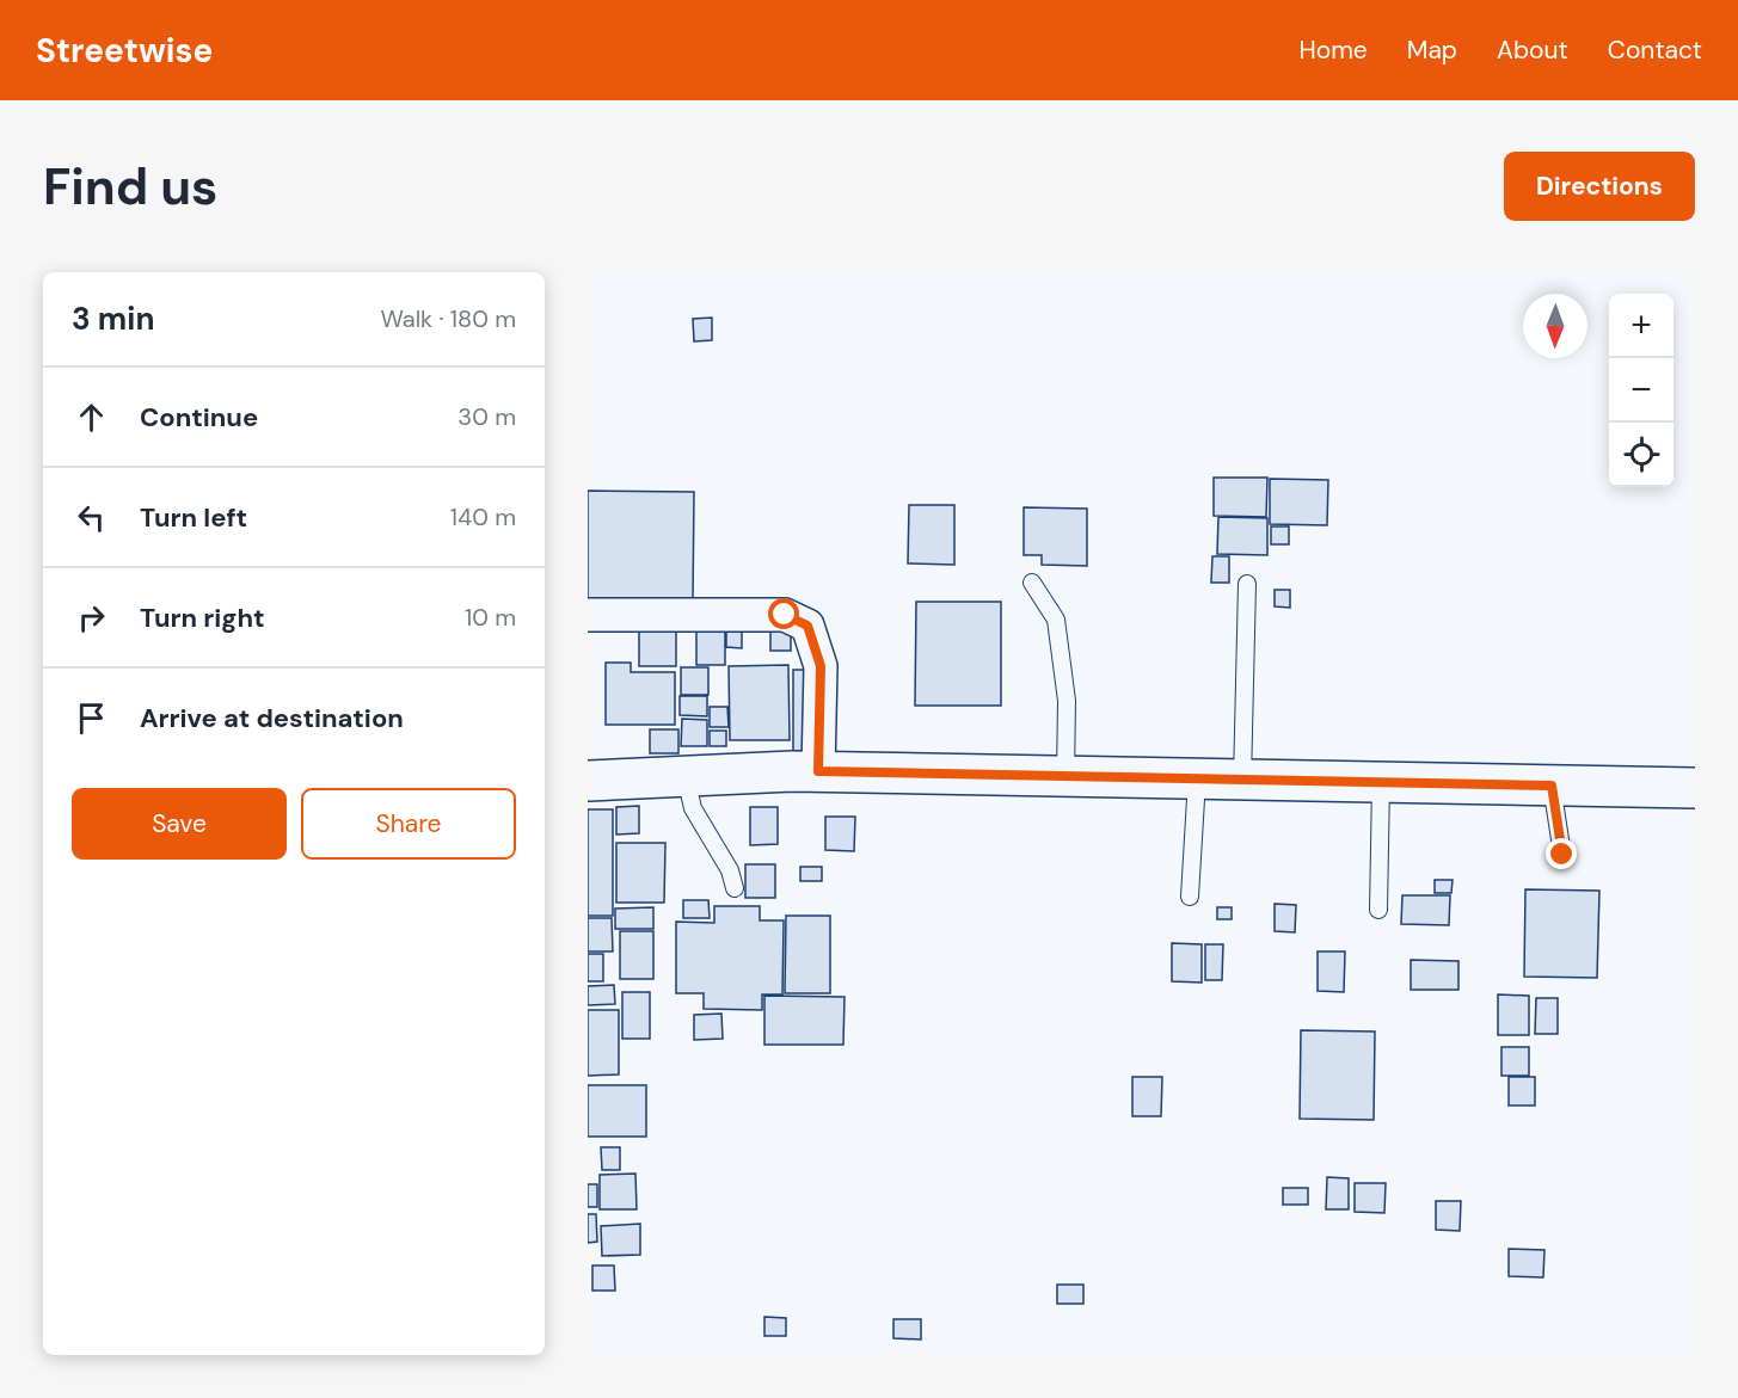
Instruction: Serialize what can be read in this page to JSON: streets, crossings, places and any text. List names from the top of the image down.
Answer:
{
  "north": "bottom",
  "page": {
    "header": "Streetwise",
    "nav": [
      "Home",
      "Map",
      "About",
      "Contact"
    ],
    "buttons": [
      "Directions",
      ["Save", "Share"]
    ],
    "title": "Find us",
    "heading": ["3 min", "Walk · 180 m"],
    "map_buttons": ["+", "−"],
    "list": [
      ["Continue", "30 m"],
      ["Turn left", "140 m"],
      ["Turn right", "10 m"],
      "Arrive at destination"
    ]
  }
}
